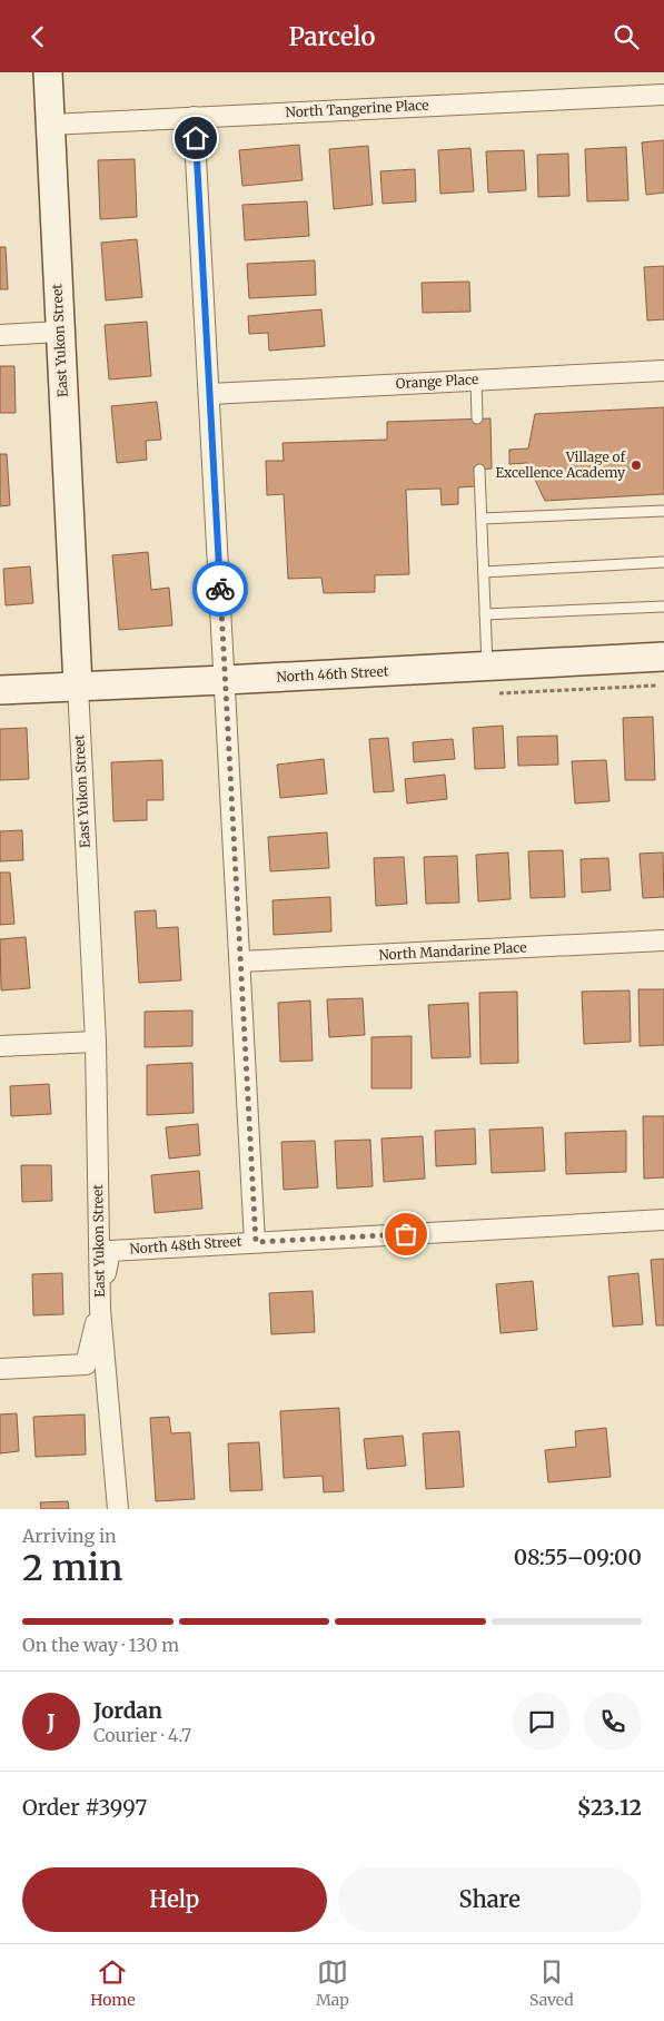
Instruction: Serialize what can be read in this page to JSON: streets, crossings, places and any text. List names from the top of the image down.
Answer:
{
  "streets": {
    "street": [
      "North Tangerine Place",
      "East Yukon Street",
      "Orange Place",
      "North 46th Street",
      "North Mandarine Place",
      "North 48th Street"
    ]
  },
  "crossings": [
    ["North Tangerine Place", "East Yukon Street"],
    ["East Yukon Street", "North 46th Street"],
    ["East Yukon Street", "North 48th Street"]
  ],
  "places": ["Village of Excellence Academy"],
  "page": {
    "header": "Parcelo",
    "heading": ["2 min", "Arriving in", "08:55–09:00"],
    "panel": [
      "Jordan",
      "Courier · 4.7",
      "Order #3997",
      "$23.12"
    ],
    "bar": "On the way · 130 m",
    "round": "J",
    "buttons": ["Help", "Share"],
    "tabs": ["Home", "Map", "Saved"]
  }
}
